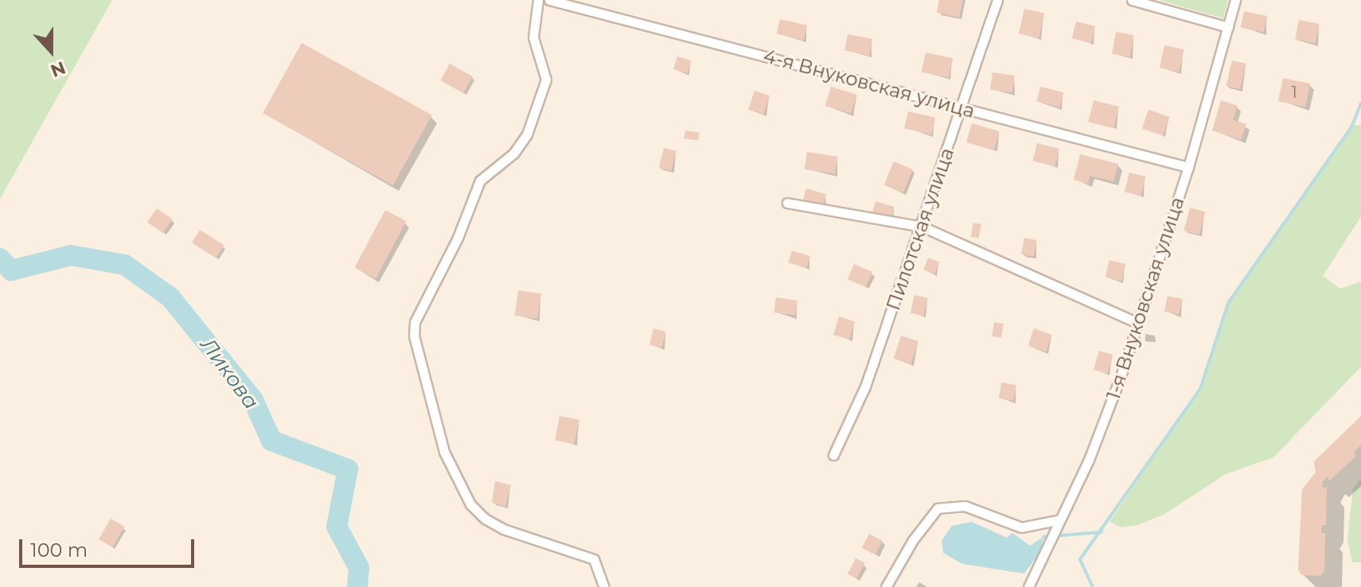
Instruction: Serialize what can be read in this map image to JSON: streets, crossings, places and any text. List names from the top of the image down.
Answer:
{
  "streets": {
    "street": ["4-я Внуковская улица", "Пилотская улица", "1-я Внуковская улица"]
  },
  "crossings": [
    ["4-я Внуковская улица", "Пилотская улица"],
    ["4-я Внуковская улица", "1-я Внуковская улица"]
  ],
  "water": ["Ликова"],
  "house_numbers": ["1"],
  "scale_bar": "100 m",
  "north": "bottom"
}
